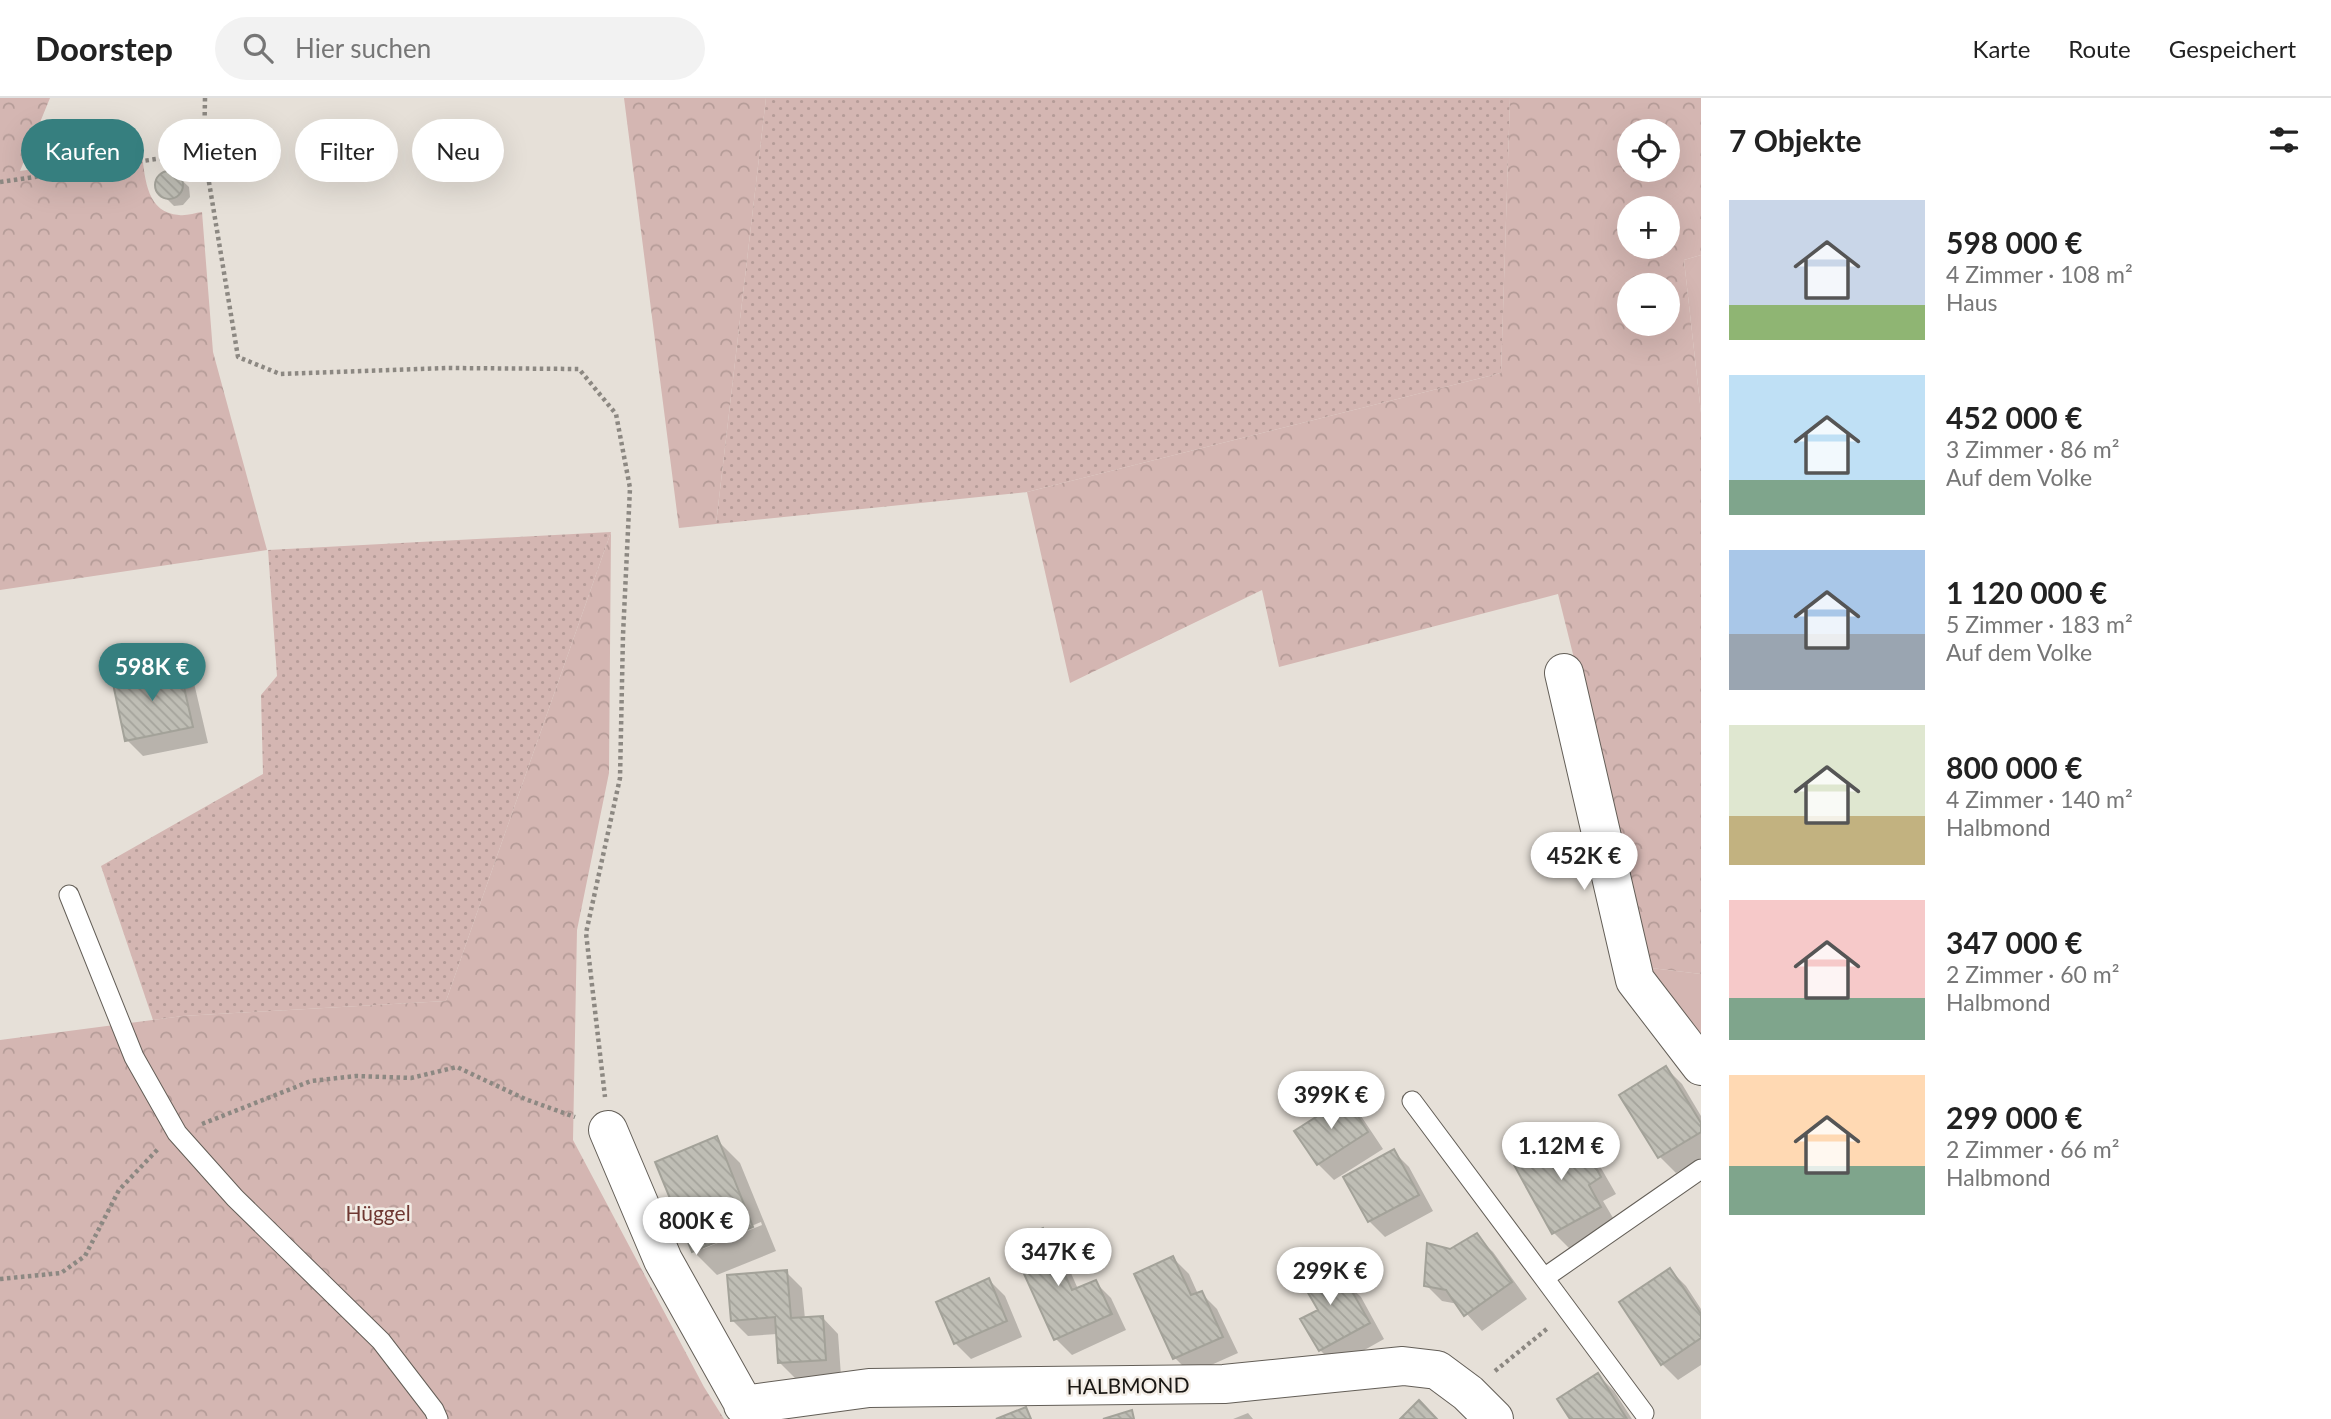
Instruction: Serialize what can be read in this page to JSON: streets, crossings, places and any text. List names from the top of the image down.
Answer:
{
  "streets": {
    "street": ["HALBMOND"]
  },
  "parks": ["Hüggel"],
  "page": {
    "header": "Doorstep",
    "search": "Hier suchen",
    "nav": ["Karte", "Route", "Gespeichert"],
    "heading": "7 Objekte",
    "map_buttons": ["+", "−"],
    "chip": [
      "Kaufen",
      "Mieten",
      "Filter",
      "Neu"
    ],
    "list": [
      {
        "name": "598 000 €",
        "note": "4 Zimmer · 108 m² · Haus"
      },
      {
        "name": "452 000 €",
        "note": "3 Zimmer · 86 m² · Auf dem Volke"
      },
      {
        "name": "1 120 000 €",
        "note": "5 Zimmer · 183 m² · Auf dem Volke"
      },
      {
        "name": "800 000 €",
        "note": "4 Zimmer · 140 m² · Halbmond"
      },
      {
        "name": "347 000 €",
        "note": "2 Zimmer · 60 m² · Halbmond"
      },
      {
        "name": "299 000 €",
        "note": "2 Zimmer · 66 m² · Halbmond"
      }
    ],
    "price": [
      "598K €",
      "452K €",
      "399K €",
      "1.12M €",
      "800K €",
      "347K €",
      "299K €"
    ]
  }
}
